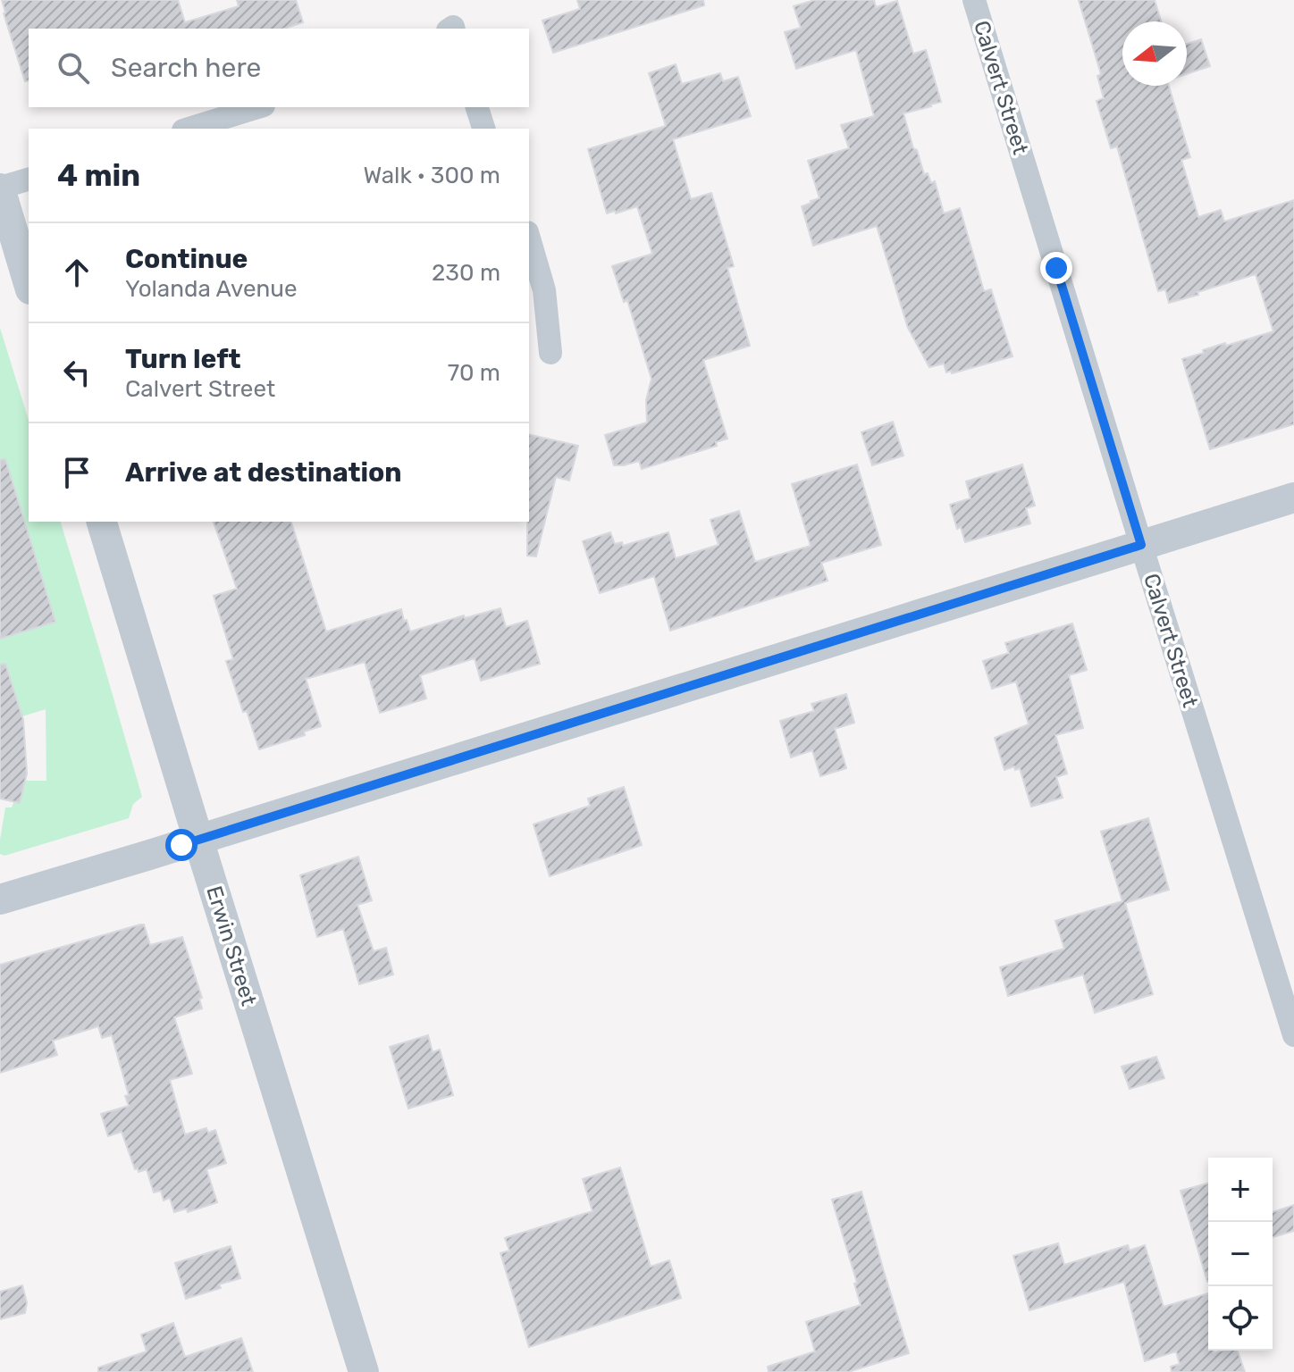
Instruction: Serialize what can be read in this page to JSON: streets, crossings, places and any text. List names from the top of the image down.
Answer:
{
  "streets": {
    "street": ["Calvert Street", "Erwin Street"]
  },
  "north": "left",
  "page": {
    "search": "Search here",
    "heading": ["4 min", "Walk · 300 m"],
    "list": [
      ["Continue", "Yolanda Avenue", "230 m"],
      ["Turn left", "Calvert Street", "70 m"],
      "Arrive at destination"
    ],
    "map_buttons": ["+", "−"]
  }
}
